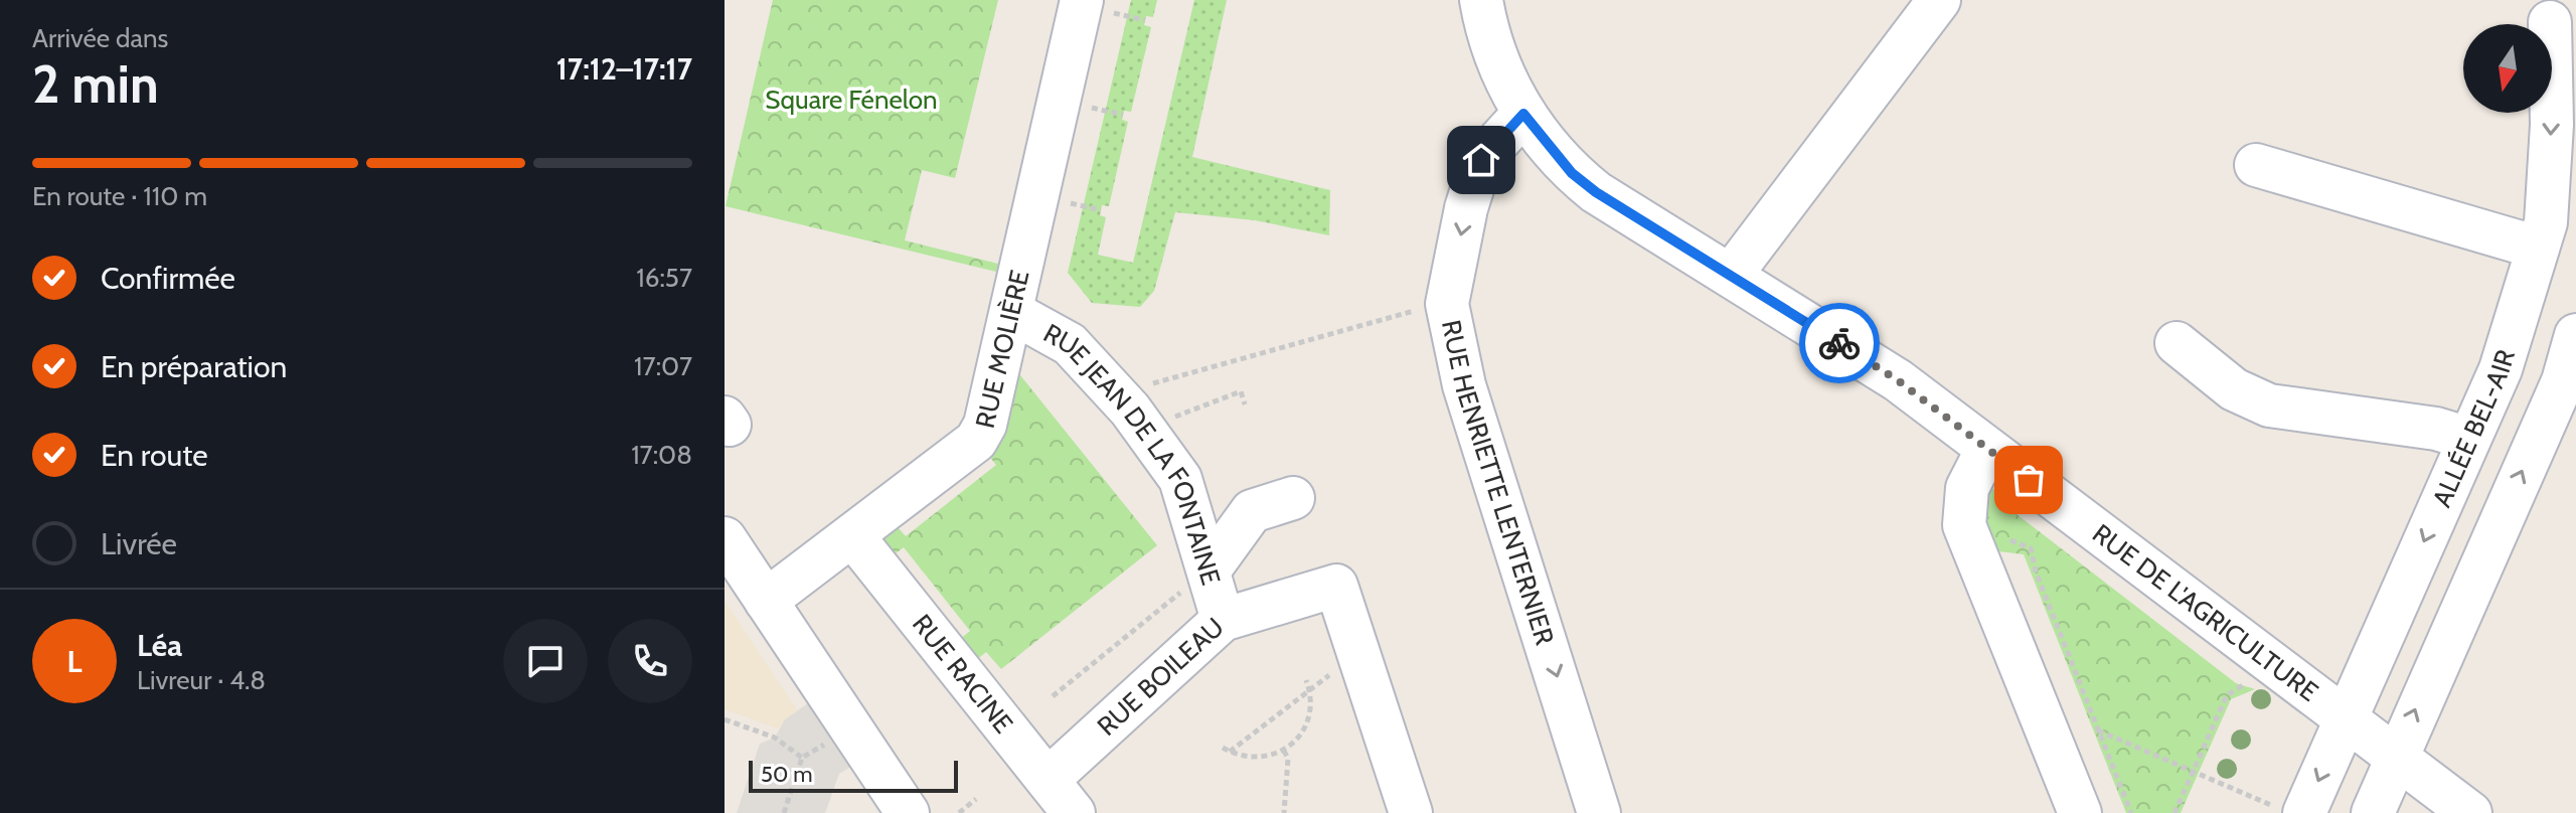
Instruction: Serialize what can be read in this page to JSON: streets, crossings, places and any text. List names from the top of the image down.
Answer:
{
  "streets": {
    "street": [
      "RUE MOLIÈRE",
      "ALLÉE BEL-AIR",
      "RUE JEAN DE LA FONTAINE",
      "RUE HENRIETTE LENTERNIER",
      "RUE DE L'AGRICULTURE",
      "RUE RACINE",
      "RUE BOILEAU"
    ]
  },
  "crossings": [
    ["RUE MOLIÈRE", "RUE JEAN DE LA FONTAINE"],
    ["RUE MOLIÈRE", "RUE RACINE"],
    ["ALLÉE BEL-AIR", "RUE DE L'AGRICULTURE"],
    ["RUE JEAN DE LA FONTAINE", "RUE BOILEAU"],
    ["RUE HENRIETTE LENTERNIER", "RUE DE L'AGRICULTURE"],
    ["RUE RACINE", "RUE BOILEAU"]
  ],
  "one_way": ["RUE HENRIETTE LENTERNIER"],
  "parks": ["Square Fénelon"],
  "scale_bar": "50 m",
  "north": "bottom",
  "page": {
    "heading": ["2 min", "Arrivée dans", "17:12–17:17"],
    "panel": ["Léa", "Livreur · 4.8"],
    "bar": "En route · 110 m",
    "list": [
      ["Confirmée", "16:57"],
      ["En préparation", "17:07"],
      ["En route", "17:08"],
      "Livrée"
    ],
    "round": "L",
    "scale": "50 m"
  }
}
